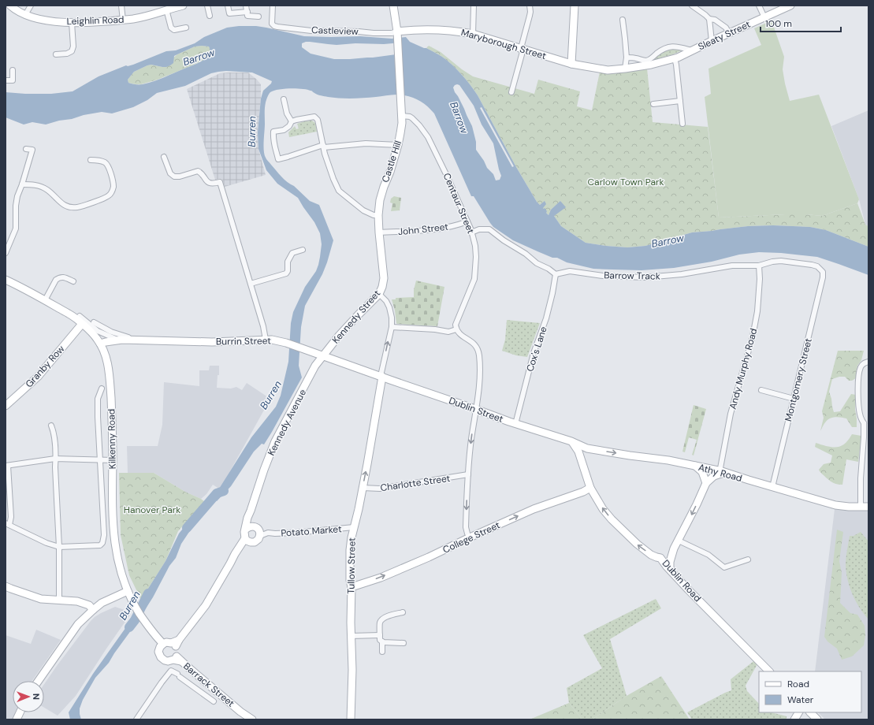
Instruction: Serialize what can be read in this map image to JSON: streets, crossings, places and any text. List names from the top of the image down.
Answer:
{
  "streets": {
    "main road": [
      "Leighlin Road",
      "Sleaty Street",
      "Maryborough Street",
      "Castle Hill",
      "Kennedy Street",
      "Burrin Street",
      "Granby Row",
      "Dublin Street",
      "Kennedy Avenue",
      "Kilkenny Road",
      "Athy Road",
      "College Street",
      "Tullow Street",
      "Dublin Road",
      "Barrack Street"
    ],
    "street": [
      "Castleview",
      "Centaur Street",
      "John Street",
      "Barrow Track",
      "Cox's Lane",
      "Andy Murphy Road",
      "Montgomery Street",
      "Charlotte Street",
      "Potato Market"
    ]
  },
  "crossings": [
    ["Castleview", "Maryborough Street"],
    ["Sleaty Street", "Maryborough Street"],
    ["Castle Hill", "Centaur Street"],
    ["Castle Hill", "Kennedy Street"],
    ["Centaur Street", "John Street"],
    ["John Street", "Kennedy Street"],
    ["Barrow Track", "Cox's Lane"],
    ["Barrow Track", "Andy Murphy Road"],
    ["Barrow Track", "Montgomery Street"],
    ["Kennedy Street", "Burrin Street"],
    ["Kennedy Street", "Kennedy Avenue"],
    ["Burrin Street", "Dublin Street"],
    ["Burrin Street", "Kennedy Avenue"],
    ["Burrin Street", "Kilkenny Road"],
    ["Burrin Street", "Tullow Street"],
    ["Cox's Lane", "Dublin Street"],
    ["Granby Row", "Kilkenny Road"],
    ["Andy Murphy Road", "Athy Road"],
    ["Montgomery Street", "Athy Road"],
    ["Dublin Street", "Athy Road"],
    ["Dublin Street", "Tullow Street"],
    ["Dublin Street", "Dublin Road"],
    ["Kennedy Avenue", "Potato Market"],
    ["Kilkenny Road", "Barrack Street"],
    ["Athy Road", "Dublin Road"],
    ["Charlotte Street", "Tullow Street"],
    ["Potato Market", "Tullow Street"],
    ["College Street", "Tullow Street"],
    ["College Street", "Dublin Road"]
  ],
  "one_way": ["College Street"],
  "water": ["Barrow", "Burren"],
  "parks": ["Carlow Town Park", "Hanover Park"],
  "legend": ["Road", "Water"],
  "scale_bar": "100 m",
  "north": "right"
}
